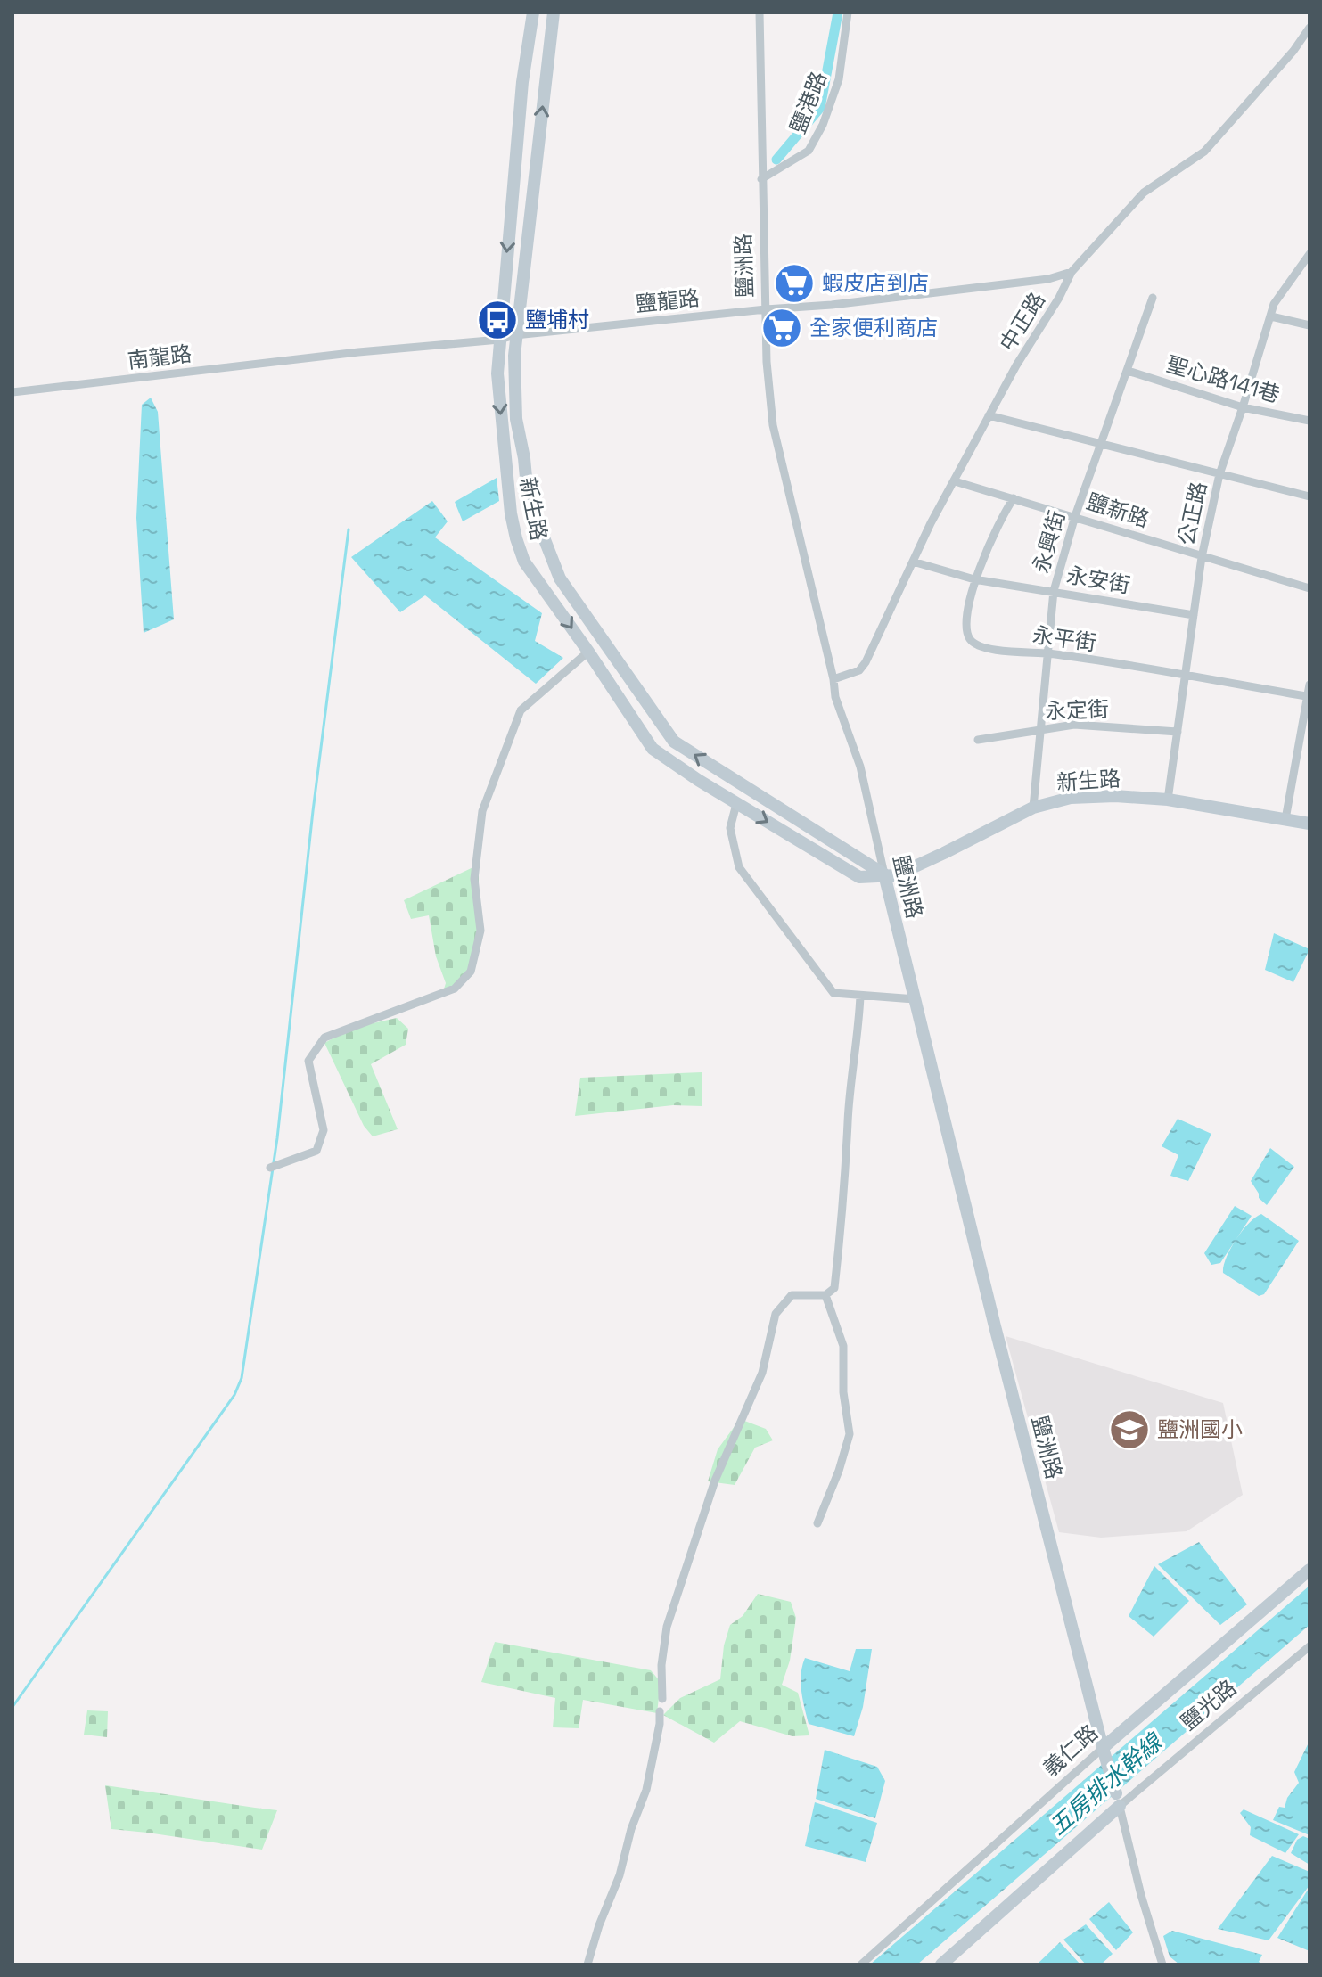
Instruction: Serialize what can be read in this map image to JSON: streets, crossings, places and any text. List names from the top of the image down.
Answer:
{
  "streets": {
    "street": [
      "鹽港路",
      "鹽洲路",
      "鹽龍路",
      "中正路",
      "南龍路",
      "聖心路141巷",
      "新生路",
      "鹽新路",
      "公正路",
      "永興街",
      "永安街",
      "永平街",
      "永定街",
      "鹽光路",
      "義仁路"
    ]
  },
  "crossings": [
    ["鹽港路", "鹽洲路"],
    ["鹽洲路", "鹽龍路"],
    ["鹽洲路", "中正路"],
    ["鹽洲路", "新生路"],
    ["鹽洲路", "鹽光路"],
    ["鹽洲路", "義仁路"],
    ["鹽龍路", "中正路"],
    ["鹽龍路", "南龍路"],
    ["鹽龍路", "新生路"],
    ["中正路", "鹽新路"],
    ["中正路", "永安街"],
    ["聖心路141巷", "公正路"],
    ["聖心路141巷", "永興街"],
    ["新生路", "公正路"],
    ["新生路", "永興街"],
    ["鹽新路", "公正路"],
    ["鹽新路", "永興街"],
    ["鹽新路", "永平街"],
    ["公正路", "永安街"],
    ["公正路", "永平街"],
    ["公正路", "永定街"],
    ["永興街", "永安街"],
    ["永興街", "永平街"],
    ["永興街", "永定街"],
    ["永安街", "永平街"]
  ],
  "water": ["五房排水幹線"],
  "places": {
    "supermarket": ["蝦皮店到店", "全家便利商店"],
    "bus stop": ["鹽埔村"],
    "school or university": ["鹽洲國小"]
  }
}
